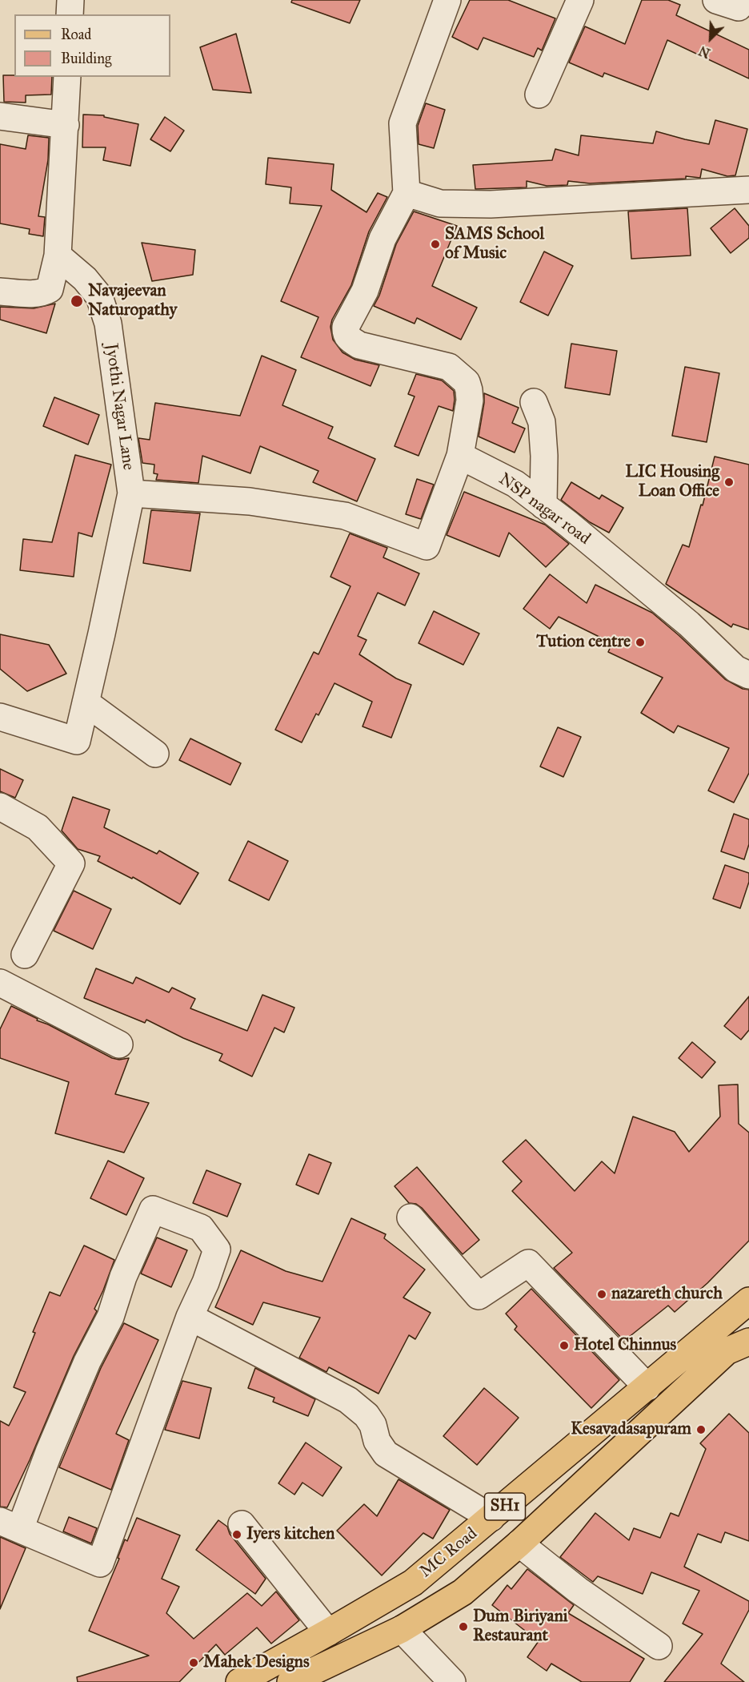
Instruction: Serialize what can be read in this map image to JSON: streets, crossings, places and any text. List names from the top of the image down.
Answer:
{
  "streets": {
    "main road": ["SH1", "MC Road"],
    "street": ["Jyothi Nagar Lane", "NSP nagar road"]
  },
  "crossings": [
    ["Jyothi Nagar Lane", "NSP nagar road"]
  ],
  "places": [
    "SAMS School of Music",
    "Navajeevan Naturopathy",
    "LIC Housing Loan Office",
    "Tution centre",
    "nazareth church",
    "Hotel Chinnus",
    "Kesavadasapuram",
    "Iyers kitchen",
    "Dum Biriyani Restaurant",
    "Mahek Designs"
  ],
  "legend": ["Road", "Building"],
  "north": "bottom left"
}
